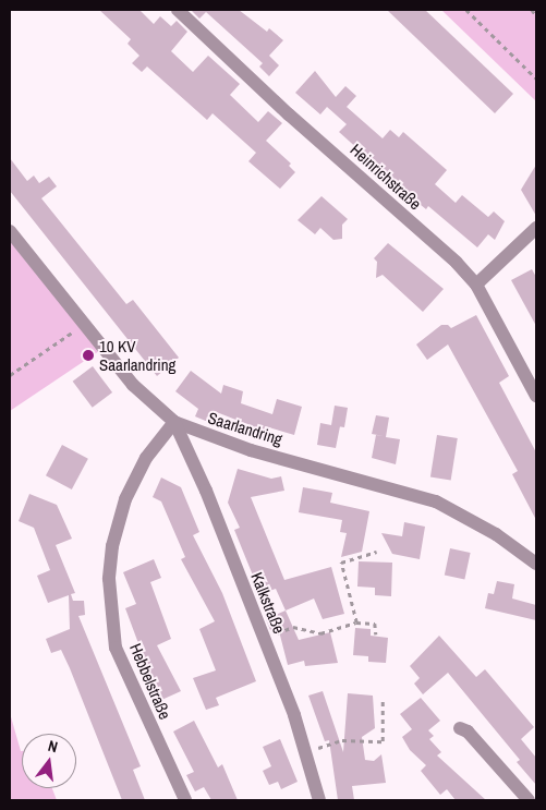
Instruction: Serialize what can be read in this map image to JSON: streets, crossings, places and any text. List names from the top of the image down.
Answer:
{
  "streets": {
    "street": [
      "Heinrichstraße",
      "Saarlandring",
      "Kalkstraße",
      "Hebbelstraße"
    ]
  },
  "crossings": [
    ["Saarlandring", "Kalkstraße"],
    ["Saarlandring", "Hebbelstraße"],
    ["Kalkstraße", "Hebbelstraße"]
  ],
  "places": ["10 KV Saarlandring"],
  "north": "top"
}
